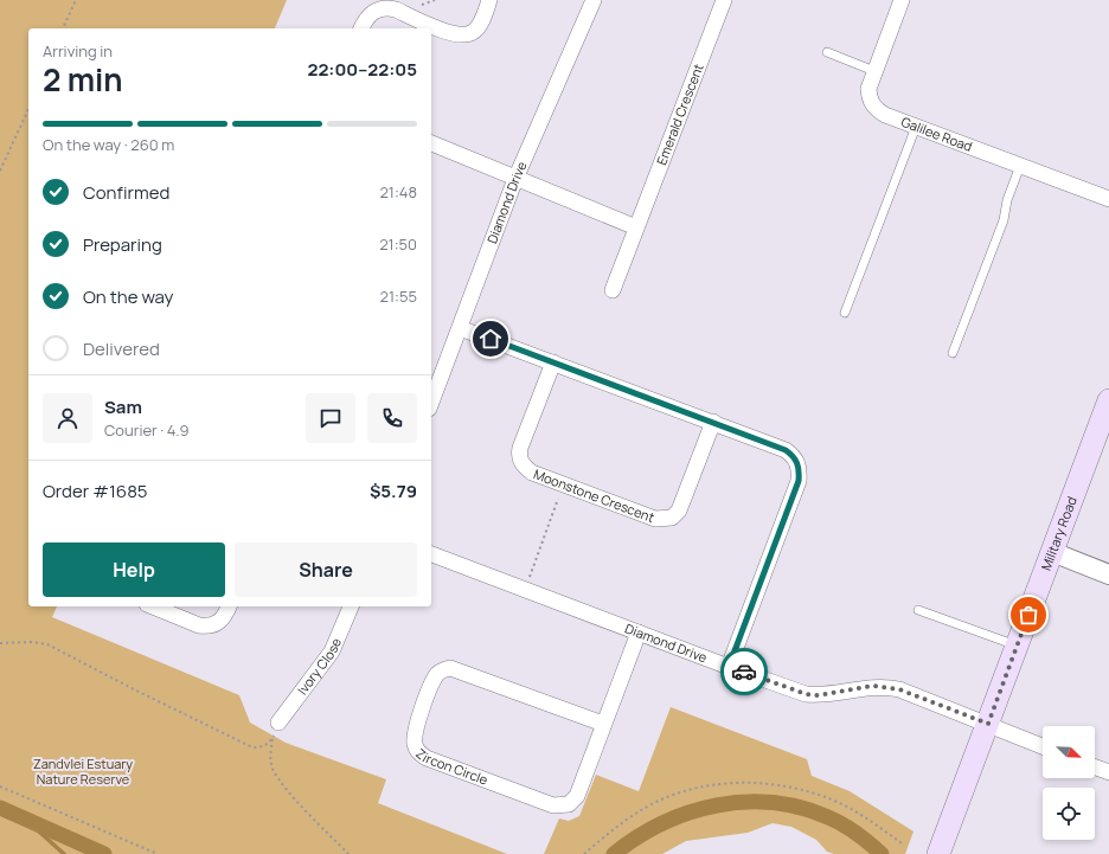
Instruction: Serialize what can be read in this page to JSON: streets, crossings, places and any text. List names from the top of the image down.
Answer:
{
  "streets": {
    "main road": ["Military Road"],
    "street": [
      "Emerald Crescent",
      "Galilee Road",
      "Diamond Drive",
      "Moonstone Crescent",
      "Ivory Close",
      "Zircon Circle"
    ]
  },
  "crossings": [
    ["Diamond Drive", "Military Road"],
    ["Diamond Drive", "Zircon Circle"]
  ],
  "parks": ["Zandvlei Estuary Nature Reserve"],
  "north": "bottom right",
  "page": {
    "heading": ["2 min", "Arriving in", "22:00–22:05"],
    "panel": [
      "Sam",
      "Courier · 4.9",
      "Order #1685",
      "$5.79"
    ],
    "bar": "On the way · 260 m",
    "list": [
      ["Confirmed", "21:48"],
      ["Preparing", "21:50"],
      ["On the way", "21:55"],
      "Delivered"
    ],
    "buttons": ["Help", "Share"]
  }
}
